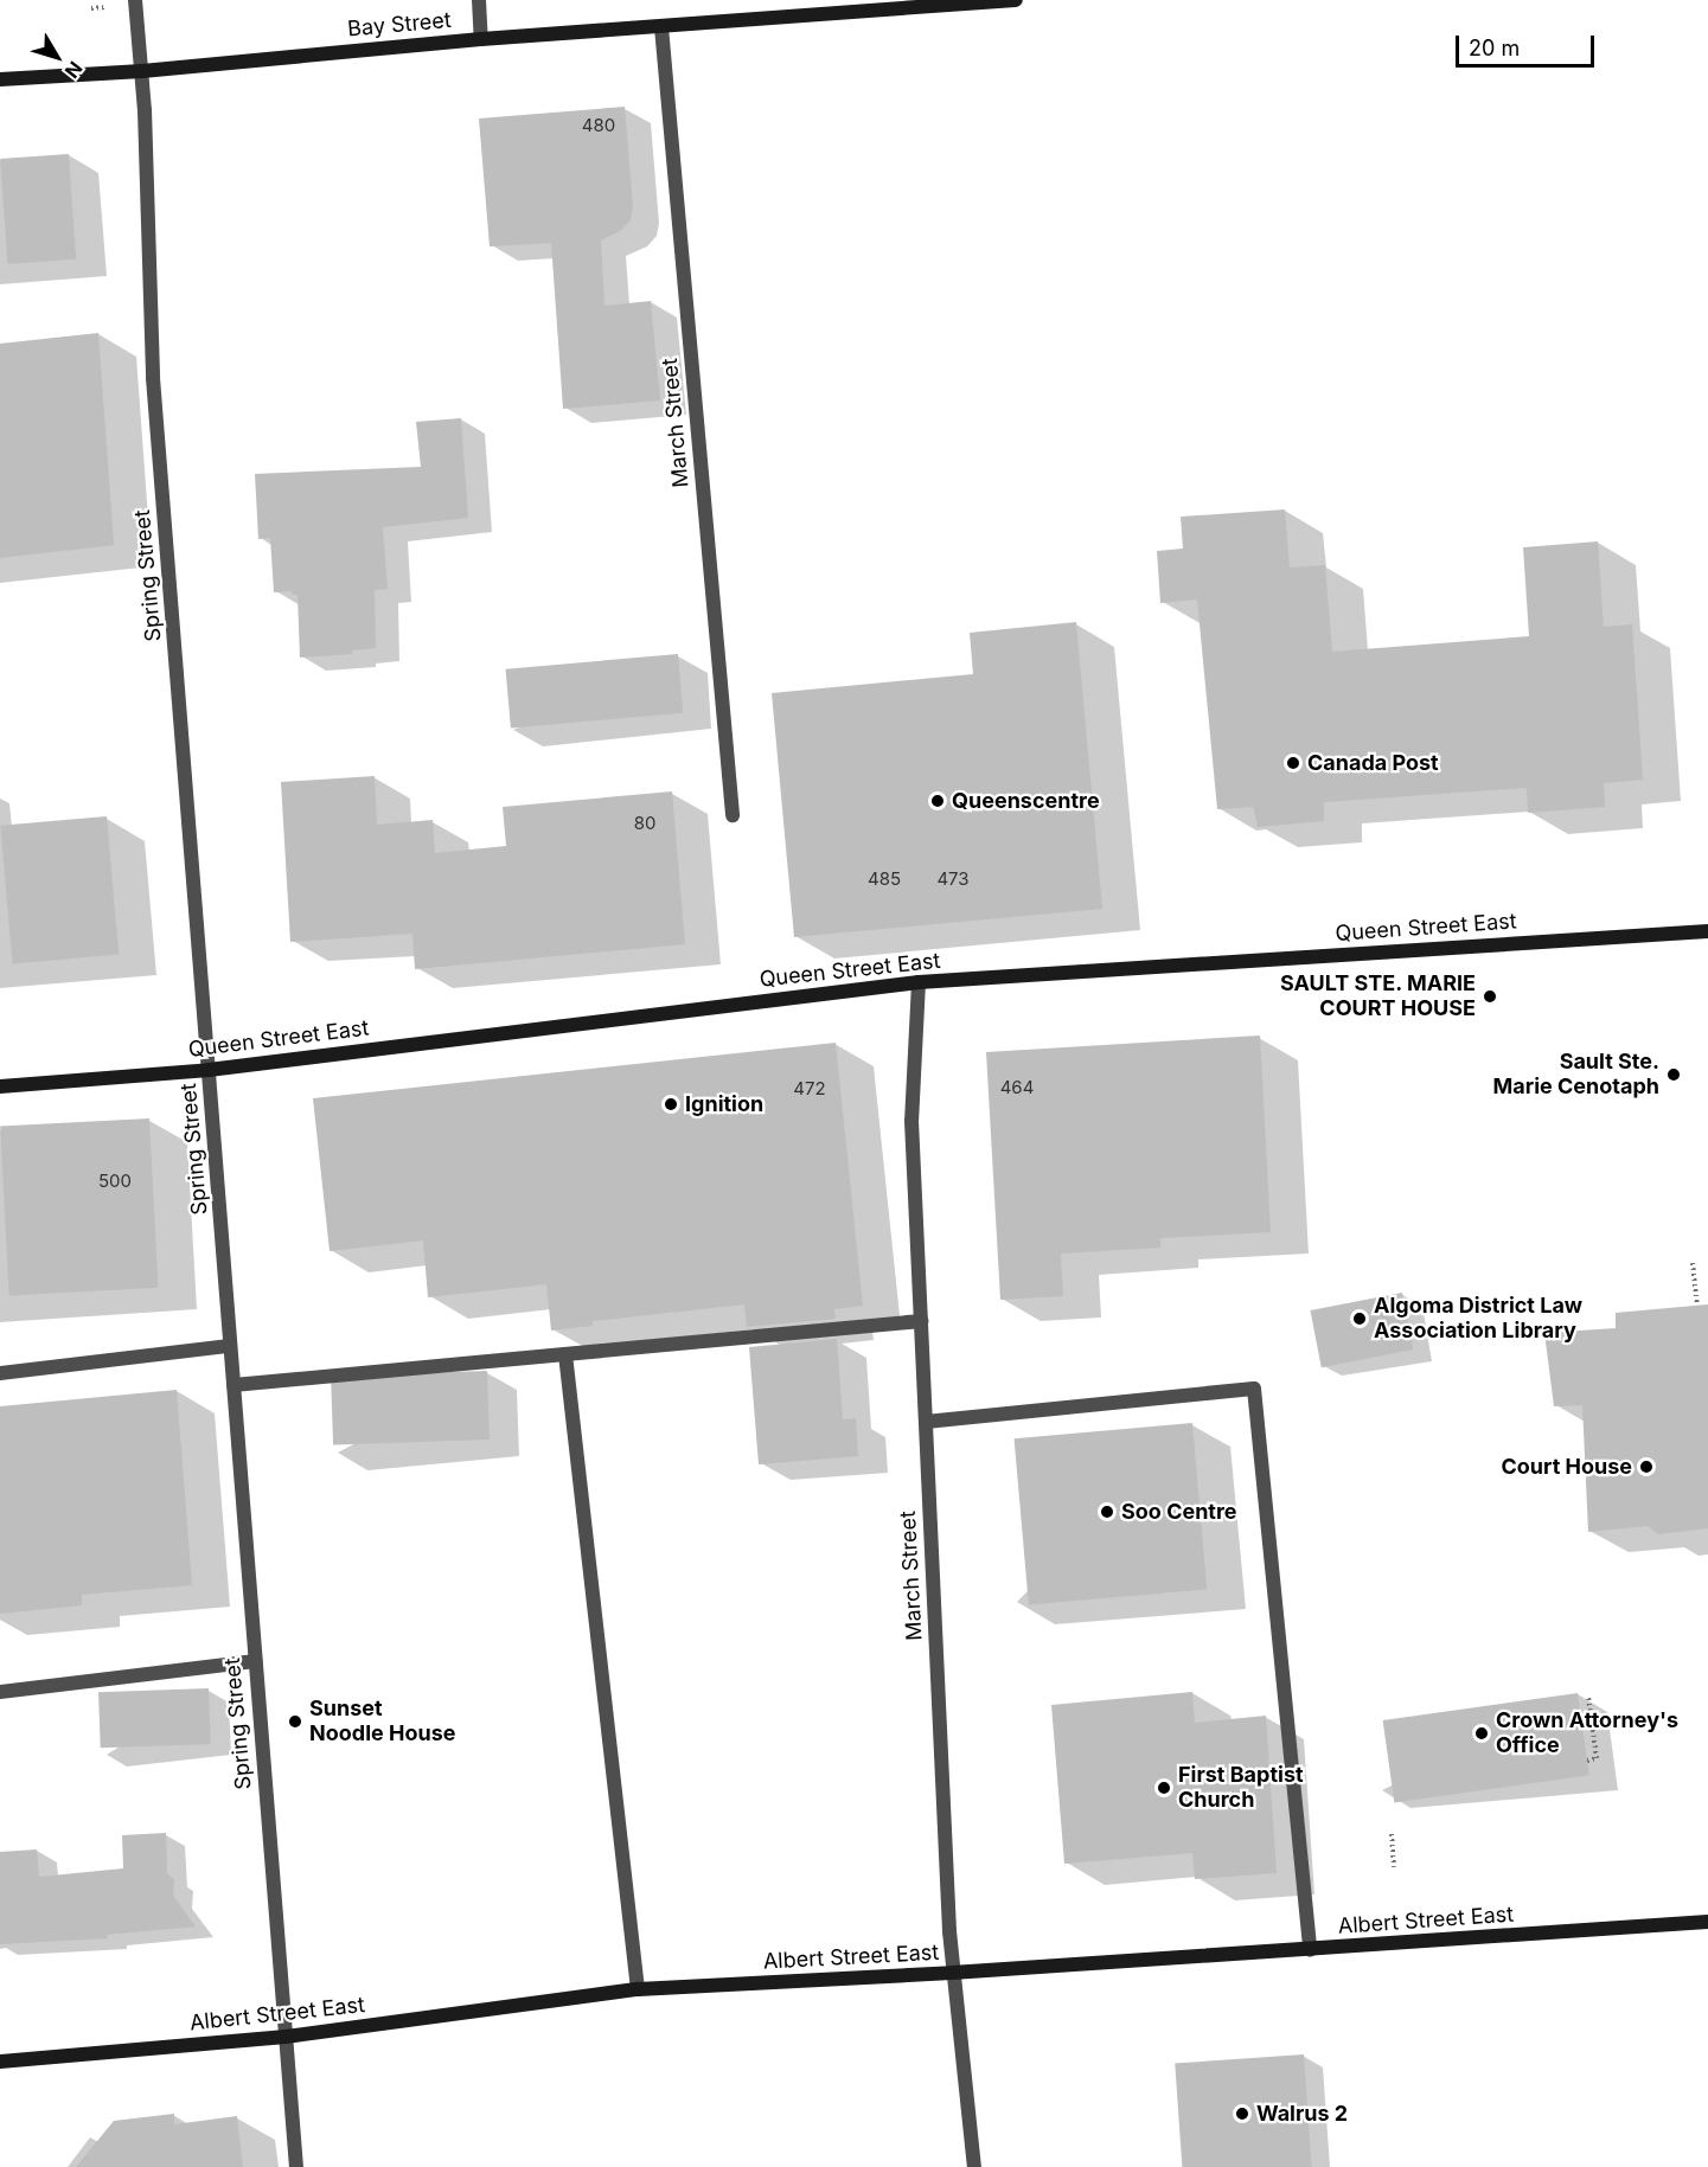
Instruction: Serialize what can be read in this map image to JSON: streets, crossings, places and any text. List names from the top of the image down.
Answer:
{
  "streets": {
    "main road": ["Bay Street", "Queen Street East", "Albert Street East"],
    "street": ["March Street", "Spring Street"]
  },
  "crossings": [
    ["Bay Street", "March Street"],
    ["Bay Street", "Spring Street"],
    ["March Street", "Queen Street East"],
    ["March Street", "Albert Street East"],
    ["Spring Street", "Queen Street East"],
    ["Spring Street", "Albert Street East"]
  ],
  "places": [
    "Canada Post",
    "Queenscentre",
    "SAULT STE. MARIE COURT HOUSE",
    "Sault Ste. Marie Cenotaph",
    "Ignition",
    "Algoma District Law Association Library",
    "Court House",
    "Soo Centre",
    "Sunset Noodle House",
    "Crown Attorney's Office",
    "First Baptist Church",
    "Walrus 2"
  ],
  "house_numbers": [
    "480",
    "80",
    "485",
    "473",
    "464",
    "472",
    "500"
  ],
  "scale_bar": "20 m",
  "north": "bottom right"
}
